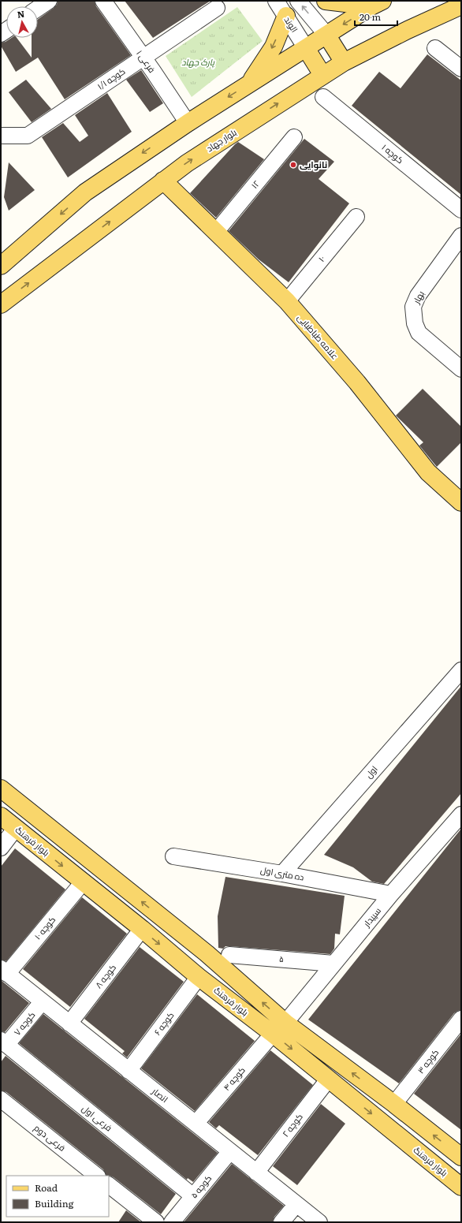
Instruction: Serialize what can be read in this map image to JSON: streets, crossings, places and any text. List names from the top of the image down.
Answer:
{
  "streets": {
    "main road": ["بلوار جهاد", "علامه طباطبایی", "بلوار فرهنگ"],
    "street": [
      "الوند",
      "فرعی ۱",
      "کوچه ۱/۱",
      "کوچه ۱",
      "۱۲",
      "۱۰",
      "بهار",
      "اول",
      "ده متری اول",
      "سپیدار",
      "کوچه ۱۰",
      "۵",
      "کوچه ۸",
      "کوچه ۷",
      "کوچه ۶",
      "کوچه ۳",
      "کوچه ۴",
      "انصار",
      "فرعی اول",
      "کوچه ۲",
      "فرعی دوم",
      "کوچه ۵"
    ]
  },
  "crossings": [
    ["فرعی ۱", "کوچه ۱/۱"],
    ["بلوار جهاد", "علامه طباطبایی"],
    ["۱۲", "علامه طباطبایی"],
    ["۱۰", "علامه طباطبایی"],
    ["اول", "ده متری اول"],
    ["بلوار فرهنگ", "سپیدار"],
    ["بلوار فرهنگ", "کوچه ۱۰"],
    ["بلوار فرهنگ", "کوچه ۸"],
    ["بلوار فرهنگ", "کوچه ۶"],
    ["بلوار فرهنگ", "کوچه ۳"],
    ["بلوار فرهنگ", "کوچه ۴"],
    ["بلوار فرهنگ", "کوچه ۲"],
    ["ده متری اول", "سپیدار"],
    ["سپیدار", "۵"],
    ["سپیدار", "کوچه ۴"],
    ["کوچه ۱۰", "انصار"],
    ["کوچه ۸", "انصار"],
    ["کوچه ۷", "انصار"],
    ["کوچه ۷", "فرعی اول"],
    ["کوچه ۶", "انصار"],
    ["کوچه ۴", "انصار"],
    ["انصار", "کوچه ۲"],
    ["انصار", "کوچه ۵"],
    ["فرعی اول", "کوچه ۵"]
  ],
  "parks": ["پارک جهاد"],
  "places": ["نانوایی"],
  "legend": ["Road", "Building"],
  "scale_bar": "20 m",
  "north": "top"
}
